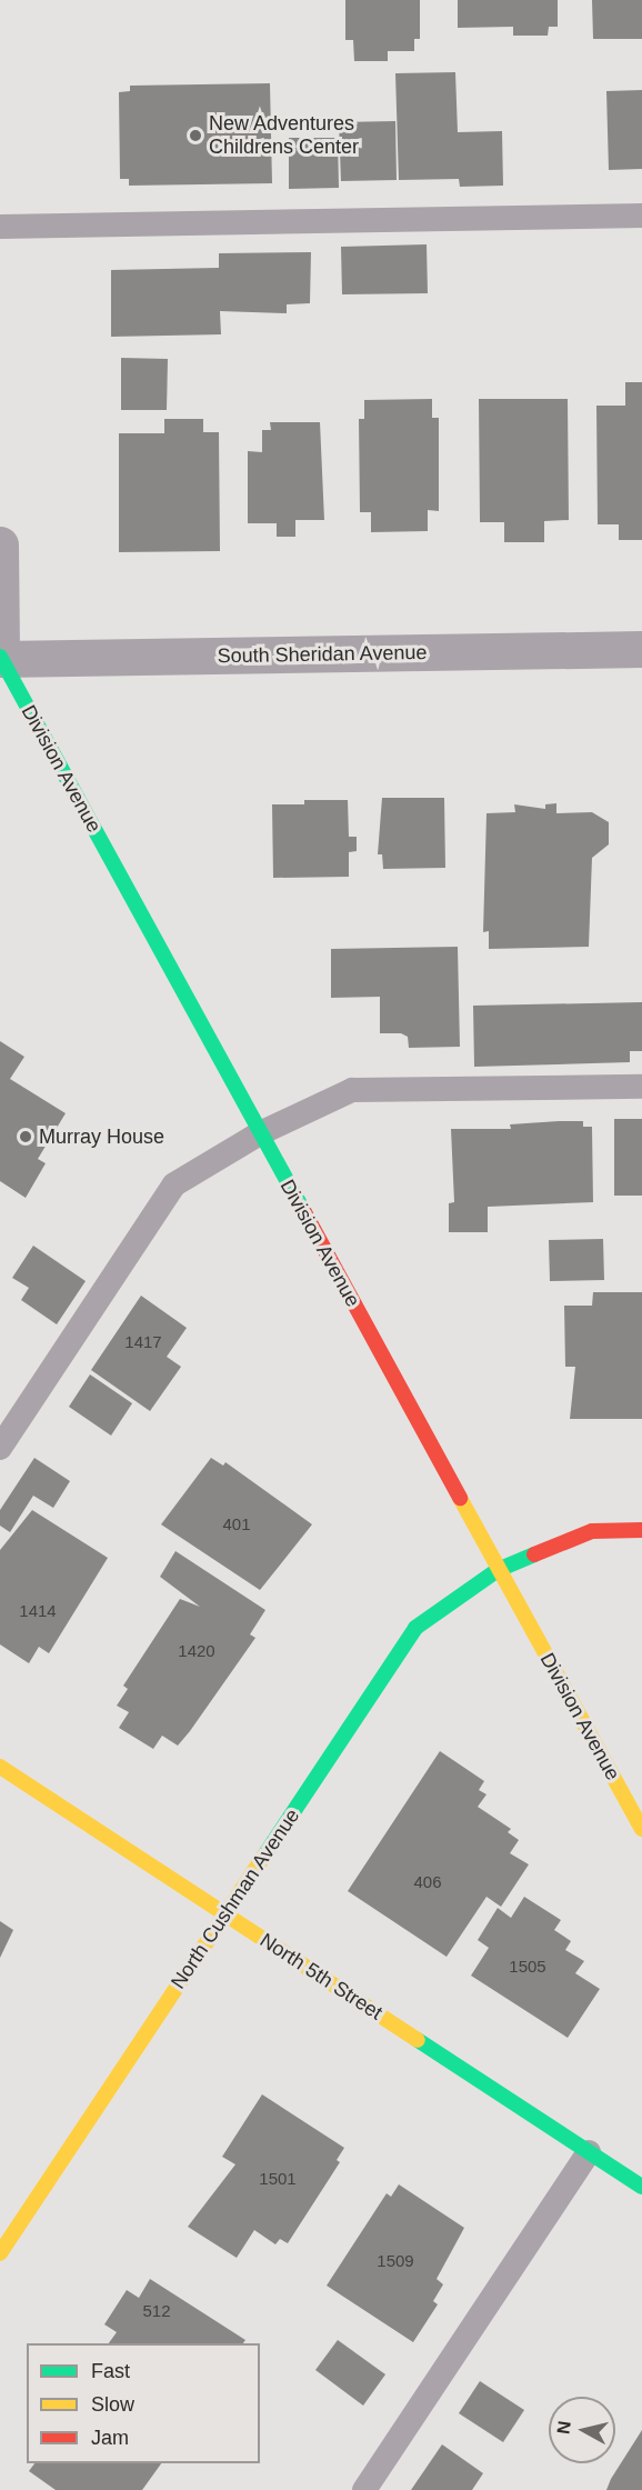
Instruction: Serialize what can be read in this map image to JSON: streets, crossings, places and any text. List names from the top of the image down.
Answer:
{
  "streets": {
    "street": [
      "South Sheridan Avenue",
      "Division Avenue",
      "North Cushman Avenue",
      "North 5th Street"
    ]
  },
  "crossings": [
    ["South Sheridan Avenue", "Division Avenue"],
    ["Division Avenue", "North Cushman Avenue"],
    ["North Cushman Avenue", "North 5th Street"]
  ],
  "places": ["New Adventures Childrens Center", "Murray House"],
  "house_numbers": [
    "1417",
    "401",
    "1414",
    "1420",
    "406",
    "1505",
    "1501",
    "1509",
    "512"
  ],
  "legend": ["Fast", "Slow", "Jam"],
  "north": "left"
}
